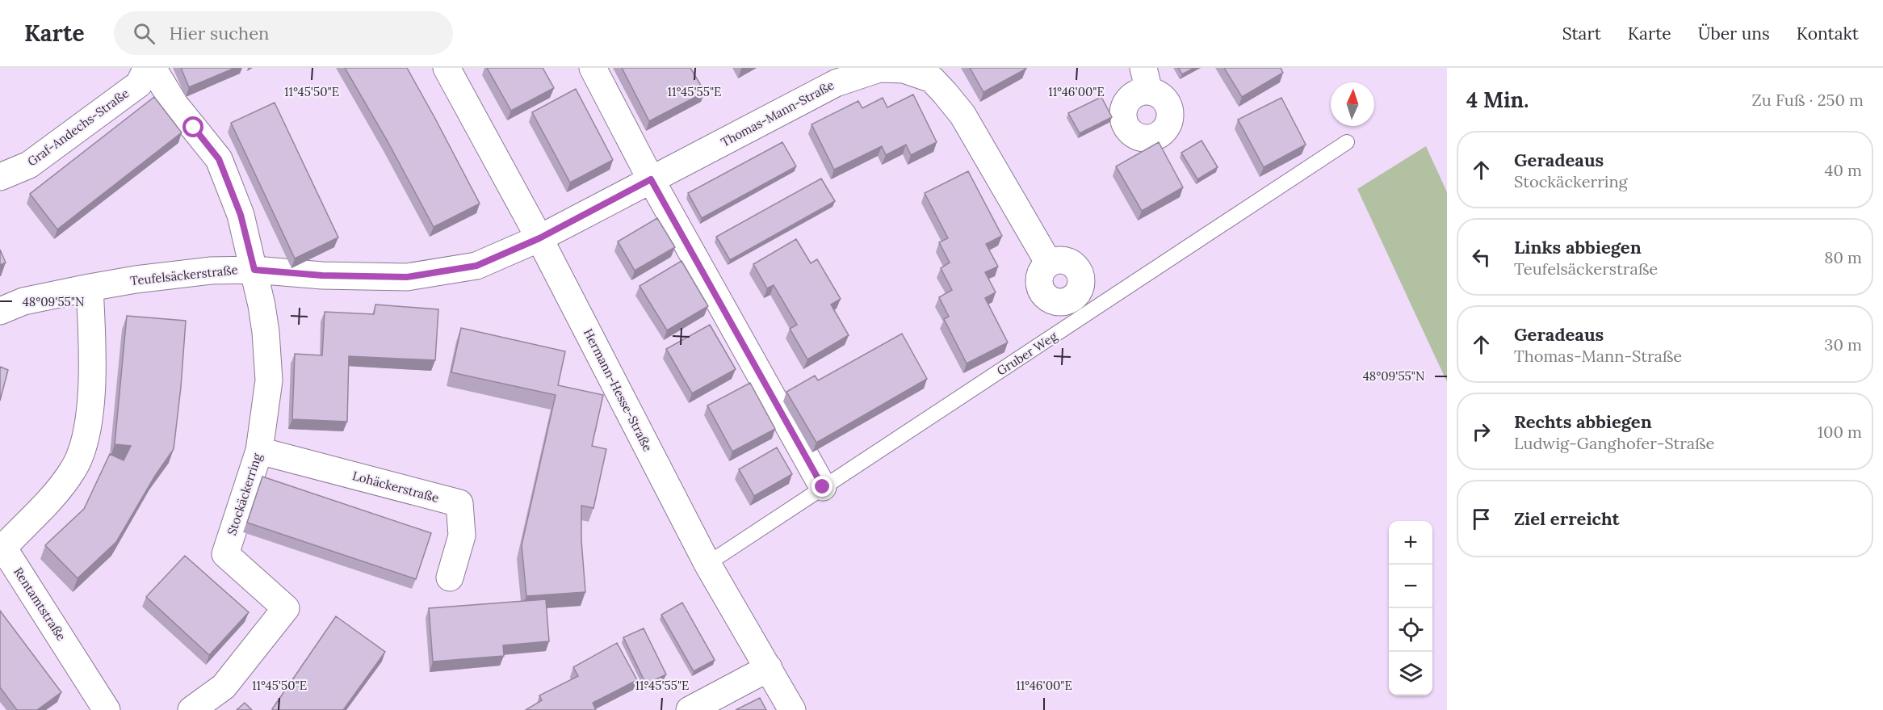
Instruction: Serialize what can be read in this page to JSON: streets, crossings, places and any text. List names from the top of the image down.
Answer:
{
  "streets": {
    "street": [
      "Thomas-Mann-Straße",
      "Graf-Andechs-Straße",
      "Teufelsäckerstraße",
      "Hermann-Hesse-Straße",
      "Lohäckerstraße",
      "Stockäckerring",
      "Rentamtstraße"
    ],
    "lane": ["Gruber Weg"]
  },
  "crossings": [
    ["Thomas-Mann-Straße", "Teufelsäckerstraße"],
    ["Thomas-Mann-Straße", "Hermann-Hesse-Straße"],
    ["Teufelsäckerstraße", "Hermann-Hesse-Straße"],
    ["Teufelsäckerstraße", "Stockäckerring"],
    ["Teufelsäckerstraße", "Rentamtstraße"],
    ["Gruber Weg", "Hermann-Hesse-Straße"],
    ["Lohäckerstraße", "Stockäckerring"]
  ],
  "north": "top",
  "page": {
    "header": "Karte",
    "search": "Hier suchen",
    "nav": [
      "Start",
      "Karte",
      "Über uns",
      "Kontakt"
    ],
    "heading": ["4 Min.", "Zu Fuß · 250 m"],
    "list": [
      ["Geradeaus", "Stockäckerring", "40 m"],
      ["Links abbiegen", "Teufelsäckerstraße", "80 m"],
      ["Geradeaus", "Thomas-Mann-Straße", "30 m"],
      ["Rechts abbiegen", "Ludwig-Ganghofer-Straße", "100 m"],
      "Ziel erreicht"
    ],
    "map_buttons": ["+", "−"]
  },
  "coordinates": [
    "11°45'50\"E",
    "11°45'55\"E",
    "11°46'00\"E",
    "48°09'55\"N"
  ]
}
